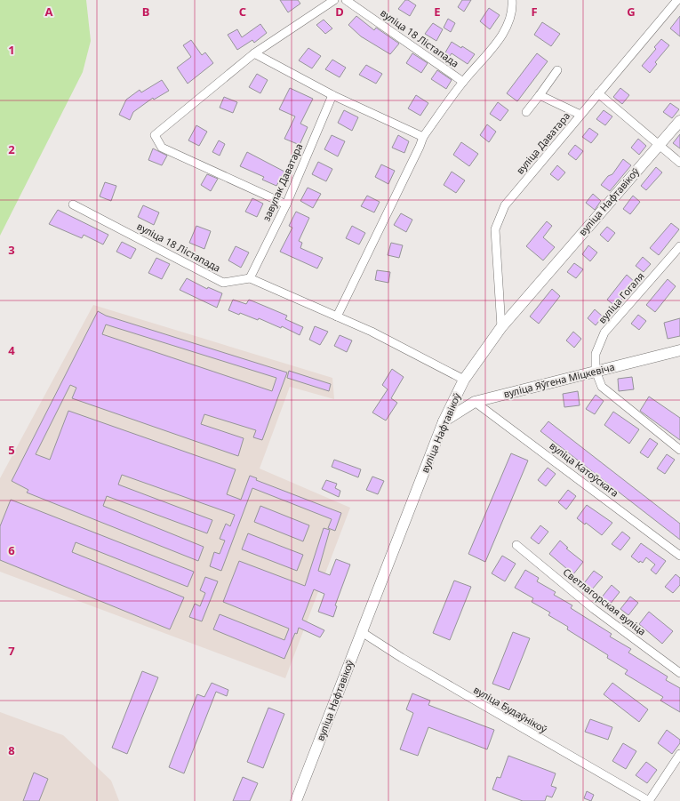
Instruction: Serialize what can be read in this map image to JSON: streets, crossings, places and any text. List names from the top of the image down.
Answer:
{
  "streets": {
    "street": [
      "вуліца 18 Лістапада",
      "вуліца Даватара",
      "завулак Даватара",
      "вуліца Нафтавікоў",
      "вуліца Гогаля",
      "вуліца Яўгена Міцкевіча",
      "вуліца Катоўскага",
      "Светлагорская вуліца",
      "вуліца Будаўнікоў"
    ]
  },
  "crossings": [
    ["вуліца 18 Лістапада", "завулак Даватара"],
    ["вуліца Даватара", "вуліца Нафтавікоў"],
    ["вуліца Нафтавікоў", "вуліца Яўгена Міцкевіча"],
    ["вуліца Нафтавікоў", "вуліца Будаўнікоў"],
    ["вуліца Гогаля", "вуліца Яўгена Міцкевіча"],
    ["вуліца Яўгена Міцкевіча", "вуліца Катоўскага"]
  ],
  "grid": {
    "columns": [
      "A",
      "B",
      "C",
      "D",
      "E",
      "F",
      "G"
    ],
    "rows": [
      "1",
      "2",
      "3",
      "4",
      "5",
      "6",
      "7",
      "8"
    ]
  }
}
